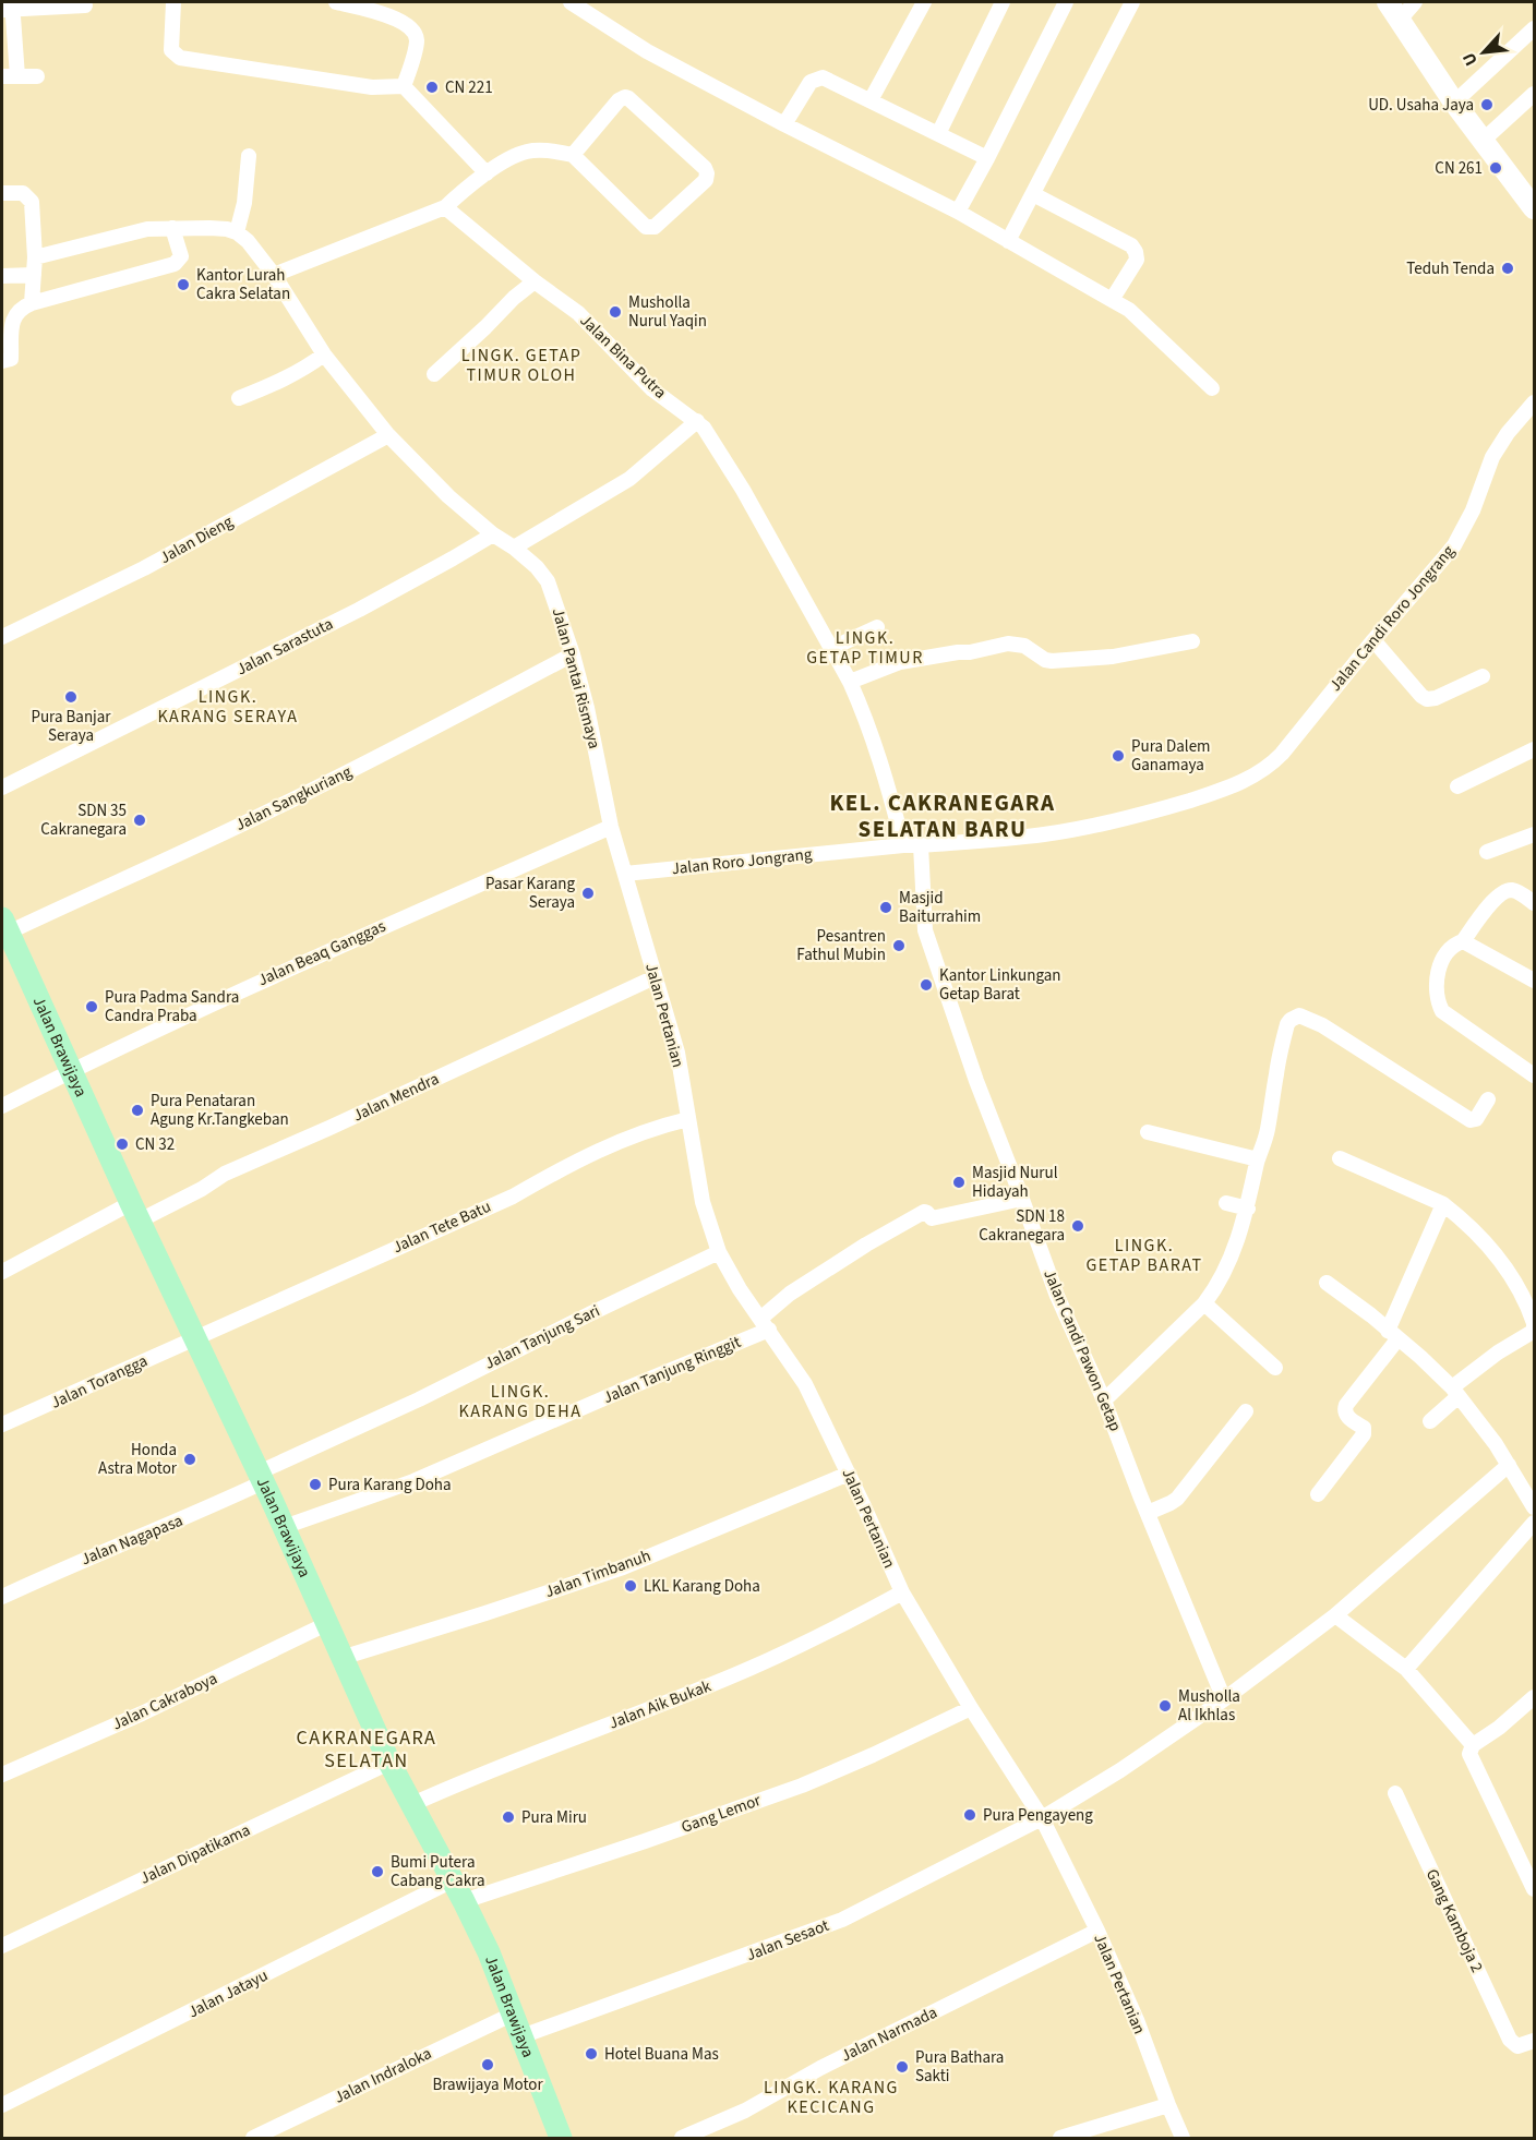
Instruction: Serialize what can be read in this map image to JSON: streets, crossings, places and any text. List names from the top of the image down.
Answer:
{
  "streets": {
    "main road": ["Jalan Brawijaya"],
    "street": [
      "Jalan Bina Putra",
      "Jalan Dieng",
      "Jalan Candi Roro Jongrang",
      "Jalan Sarastuta",
      "Jalan Pantai Rismaya",
      "Jalan Sangkuriang",
      "Jalan Roro Jongrang",
      "Jalan Beaq Ganggas",
      "Jalan Pertanian",
      "Jalan Mendra",
      "Jalan Tete Batu",
      "Jalan Tanjung Sari",
      "Jalan Candi Pawon Getap",
      "Jalan Tanjung Ringgit",
      "Jalan Torangga",
      "Jalan Nagapasa",
      "Jalan Timbanuh",
      "Jalan Cakraboya",
      "Jalan Aik Bukak",
      "Gang Lemor",
      "Jalan Dipatikama",
      "Gang Kamboja 2",
      "Jalan Sesaot",
      "Jalan Jatayu",
      "Jalan Narmada",
      "Jalan Indraloka"
    ]
  },
  "crossings": [
    ["Jalan Bina Putra", "Jalan Roro Jongrang"],
    ["Jalan Dieng", "Jalan Pantai Rismaya"],
    ["Jalan Candi Roro Jongrang", "Jalan Roro Jongrang"],
    ["Jalan Sarastuta", "Jalan Pantai Rismaya"],
    ["Jalan Pantai Rismaya", "Jalan Sangkuriang"],
    ["Jalan Pantai Rismaya", "Jalan Roro Jongrang"],
    ["Jalan Pantai Rismaya", "Jalan Beaq Ganggas"],
    ["Jalan Pantai Rismaya", "Jalan Pertanian"],
    ["Jalan Sangkuriang", "Jalan Brawijaya"],
    ["Jalan Roro Jongrang", "Jalan Pertanian"],
    ["Jalan Roro Jongrang", "Jalan Candi Pawon Getap"],
    ["Jalan Beaq Ganggas", "Jalan Brawijaya"],
    ["Jalan Pertanian", "Jalan Mendra"],
    ["Jalan Pertanian", "Jalan Tete Batu"],
    ["Jalan Pertanian", "Jalan Tanjung Sari"],
    ["Jalan Pertanian", "Jalan Tanjung Ringgit"],
    ["Jalan Pertanian", "Jalan Timbanuh"],
    ["Jalan Pertanian", "Jalan Aik Bukak"],
    ["Jalan Pertanian", "Gang Lemor"],
    ["Jalan Pertanian", "Jalan Sesaot"],
    ["Jalan Pertanian", "Jalan Narmada"],
    ["Jalan Brawijaya", "Jalan Mendra"],
    ["Jalan Brawijaya", "Jalan Tete Batu"],
    ["Jalan Brawijaya", "Jalan Tanjung Sari"],
    ["Jalan Brawijaya", "Jalan Tanjung Ringgit"],
    ["Jalan Brawijaya", "Jalan Torangga"],
    ["Jalan Brawijaya", "Jalan Nagapasa"],
    ["Jalan Brawijaya", "Jalan Timbanuh"],
    ["Jalan Brawijaya", "Jalan Cakraboya"],
    ["Jalan Brawijaya", "Jalan Aik Bukak"],
    ["Jalan Brawijaya", "Gang Lemor"],
    ["Jalan Brawijaya", "Jalan Dipatikama"],
    ["Jalan Brawijaya", "Jalan Sesaot"],
    ["Jalan Brawijaya", "Jalan Jatayu"],
    ["Jalan Brawijaya", "Jalan Indraloka"],
    ["Jalan Tete Batu", "Jalan Torangga"],
    ["Jalan Tanjung Sari", "Jalan Nagapasa"],
    ["Jalan Candi Pawon Getap", "Jalan Tanjung Ringgit"],
    ["Jalan Candi Pawon Getap", "Jalan Sesaot"]
  ],
  "districts": [
    "LINGK. GETAP TIMUR OLOH",
    "LINGK. GETAP TIMUR",
    "LINGK. KARANG SERAYA",
    "KEL. CAKRANEGARA SELATAN BARU",
    "LINGK. GETAP BARAT",
    "LINGK. KARANG DEHA",
    "CAKRANEGARA SELATAN",
    "LINGK. KARANG KECICANG"
  ],
  "places": [
    "CN 221",
    "UD. Usaha Jaya",
    "CN 261",
    "Teduh Tenda",
    "Kantor Lurah Cakra Selatan",
    "Musholla Nurul Yaqin",
    "Pura Banjar Seraya",
    "Pura Dalem Ganamaya",
    "SDN 35 Cakranegara",
    "Pasar Karang Seraya",
    "Masjid Baiturrahim",
    "Pesantren Fathul Mubin",
    "Kantor Linkungan Getap Barat",
    "Pura Padma Sandra Candra Praba",
    "Pura Penataran Agung Kr.Tangkeban",
    "CN 32",
    "Masjid Nurul Hidayah",
    "SDN 18 Cakranegara",
    "Honda Astra Motor",
    "Pura Karang Doha",
    "LKL Karang Doha",
    "Musholla Al Ikhlas",
    "Pura Pengayeng",
    "Pura Miru",
    "Bumi Putera Cabang Cakra",
    "Hotel Buana Mas",
    "Brawijaya Motor",
    "Pura Bathara Sakti"
  ],
  "north": "bottom left"
}
